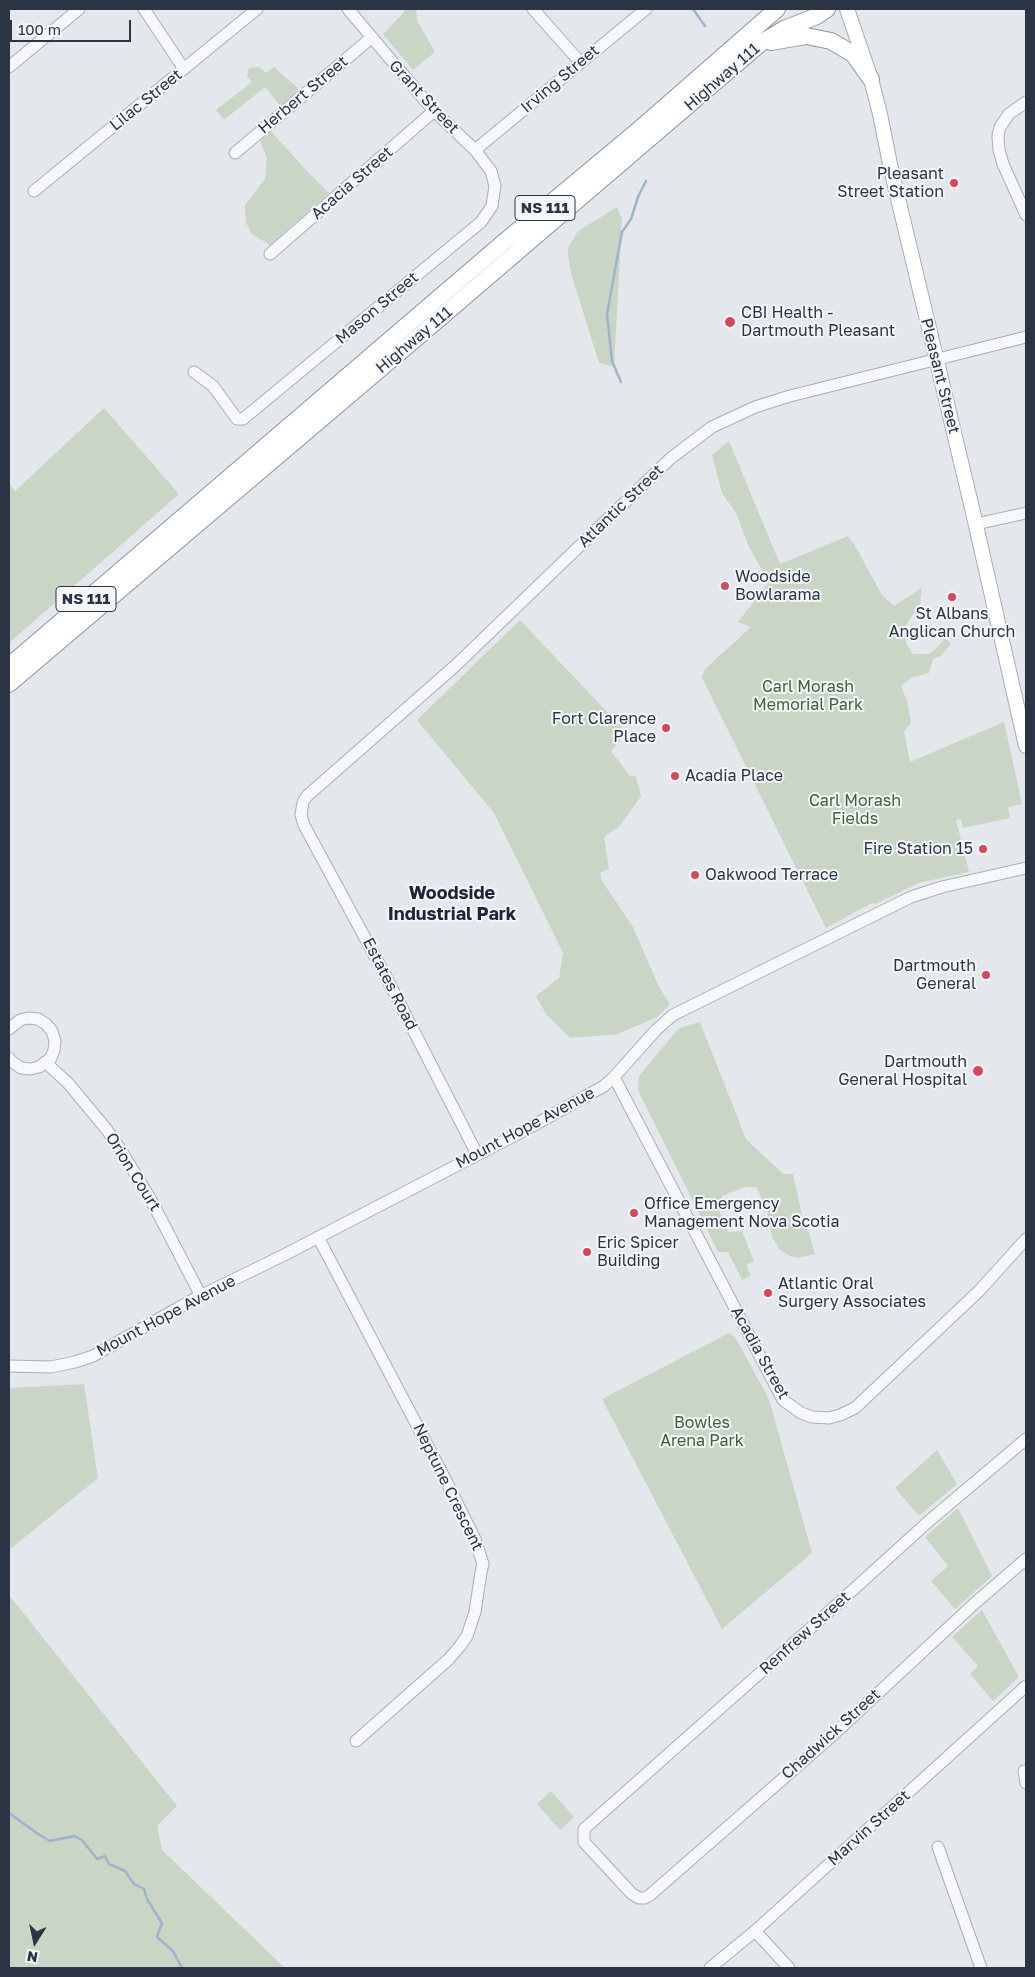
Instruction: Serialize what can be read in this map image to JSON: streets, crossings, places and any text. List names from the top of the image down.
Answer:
{
  "streets": {
    "highway": ["Highway 111", "NS 111"],
    "main road": ["Pleasant Street"],
    "street": [
      "Irving Street",
      "Herbert Street",
      "Grant Street",
      "Lilac Street",
      "Acacia Street",
      "Mason Street",
      "Atlantic Street",
      "Estates Road",
      "Mount Hope Avenue",
      "Orion Court",
      "Acadia Street",
      "Neptune Crescent",
      "Renfrew Street",
      "Chadwick Street",
      "Marvin Street"
    ]
  },
  "crossings": [
    ["Irving Street", "Grant Street"],
    ["Herbert Street", "Grant Street"],
    ["Grant Street", "Acacia Street"],
    ["Grant Street", "Mason Street"],
    ["Pleasant Street", "Atlantic Street"],
    ["Atlantic Street", "Estates Road"],
    ["Estates Road", "Mount Hope Avenue"],
    ["Mount Hope Avenue", "Orion Court"],
    ["Mount Hope Avenue", "Acadia Street"],
    ["Mount Hope Avenue", "Neptune Crescent"],
    ["Renfrew Street", "Chadwick Street"]
  ],
  "districts": ["Woodside Industrial Park"],
  "parks": ["Carl Morash Memorial Park", "Carl Morash Fields", "Bowles Arena Park"],
  "places": [
    "Pleasant Street Station",
    "CBI Health - Dartmouth Pleasant",
    "Woodside Bowlarama",
    "St Albans Anglican Church",
    "Fort Clarence Place",
    "Acadia Place",
    "Fire Station 15",
    "Oakwood Terrace",
    "Dartmouth General",
    "Dartmouth General Hospital",
    "Office Emergency Management Nova Scotia",
    "Eric Spicer Building",
    "Atlantic Oral Surgery Associates"
  ],
  "scale_bar": "100 m",
  "north": "bottom"
}
